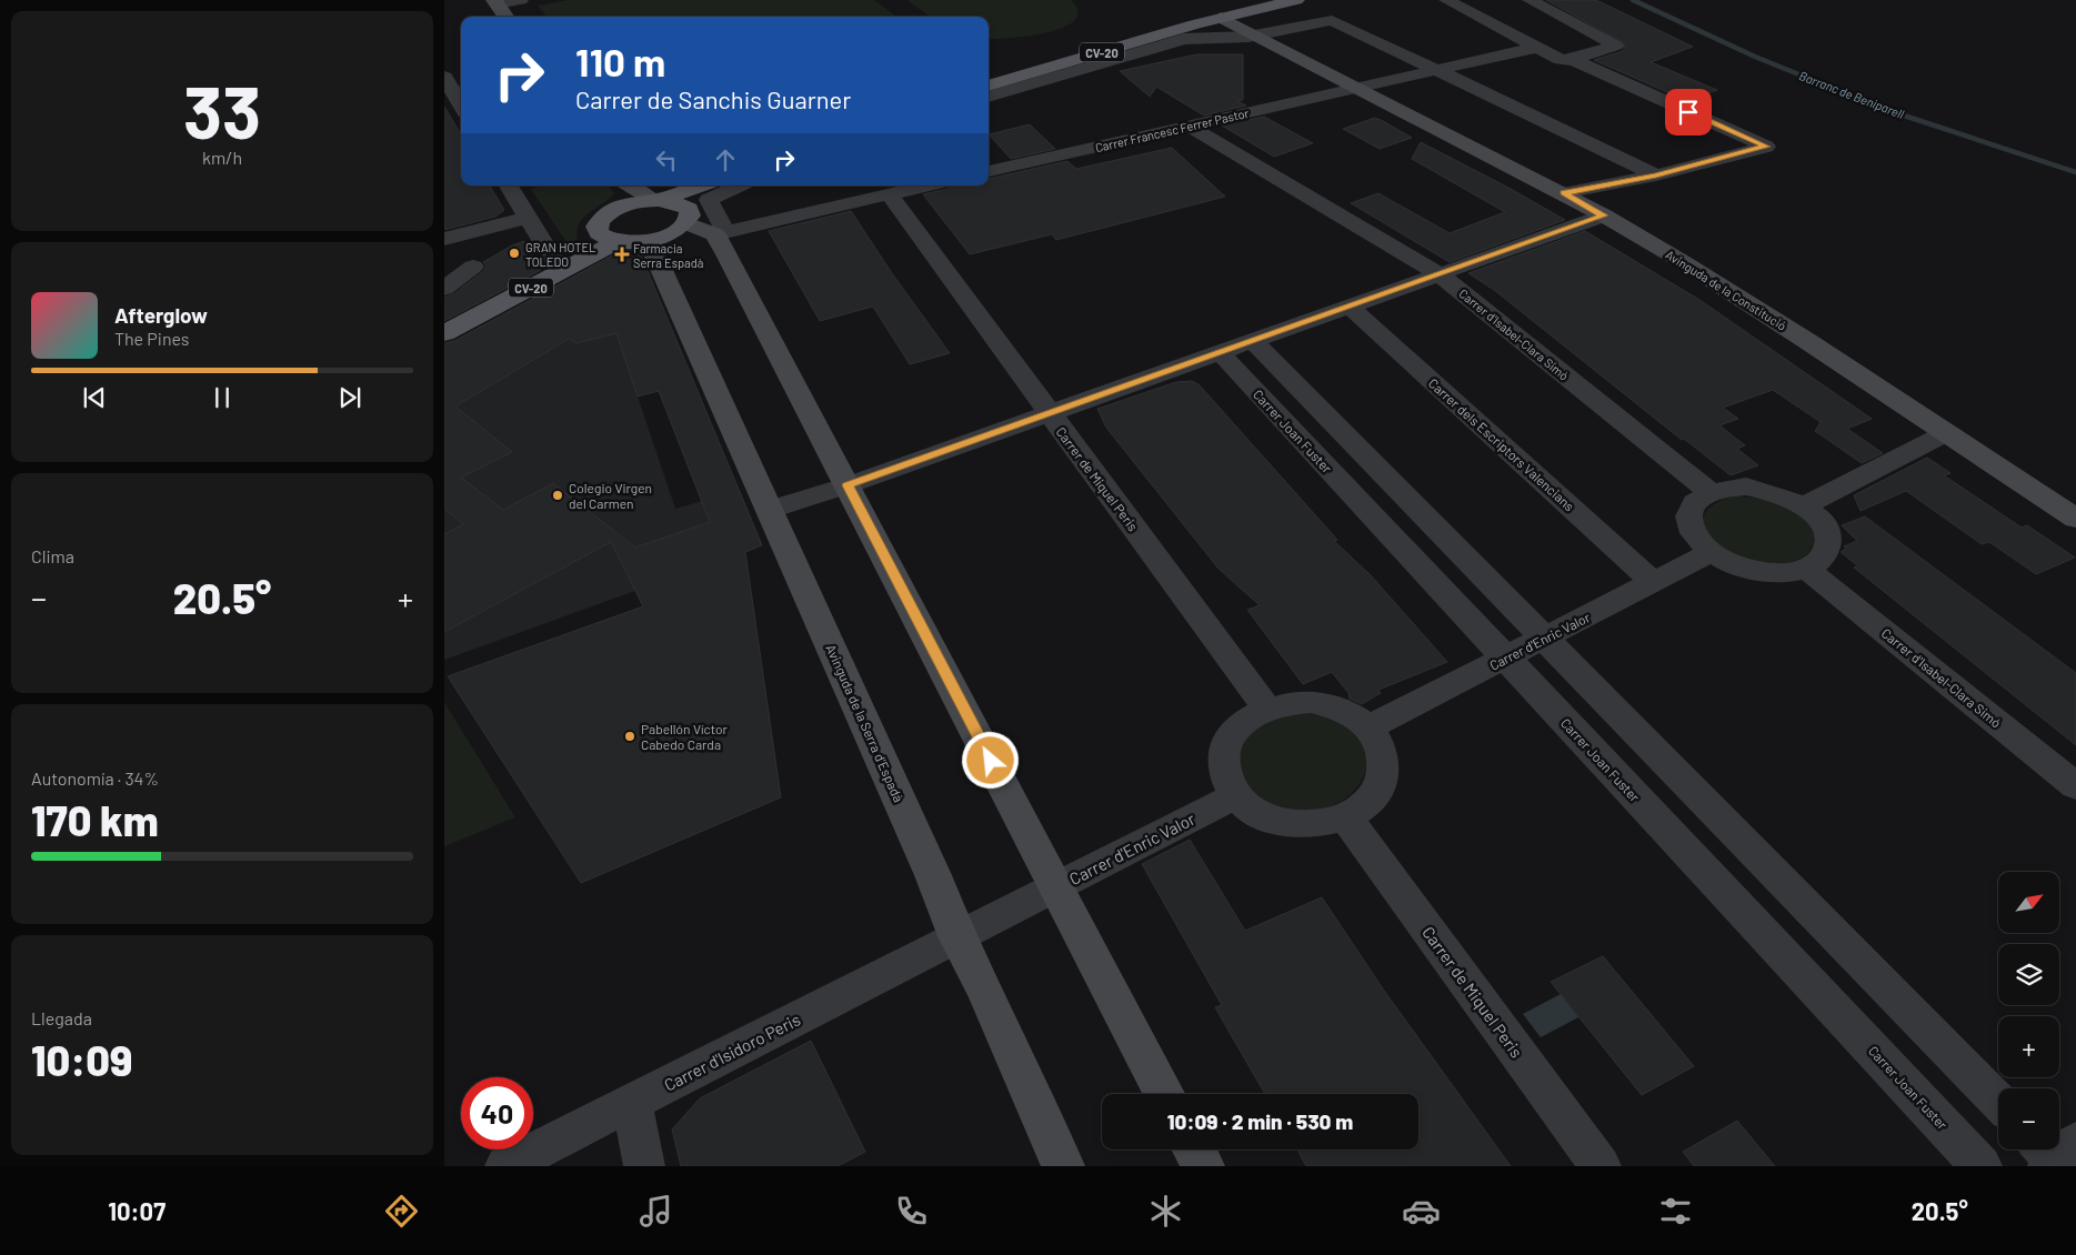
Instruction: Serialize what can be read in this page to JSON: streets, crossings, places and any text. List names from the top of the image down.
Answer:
{
  "streets": {
    "main road": ["CV-20"],
    "street": [
      "Carrer Francesc Ferrer Pastor",
      "Avinguda de la Constitució",
      "Carrer d'Isabel-Clara Simó",
      "Carrer Joan Fuster",
      "Carrer dels Escriptors Valencians",
      "Carrer de Miquel Peris",
      "Carrer d'Enric Valor",
      "Avinguda de la Serra d'Espadà",
      "Carrer d'Isidoro Peris"
    ]
  },
  "crossings": [
    ["CV-20", "Avinguda de la Constitució"],
    ["CV-20", "Avinguda de la Serra d'Espadà"],
    ["Carrer Francesc Ferrer Pastor", "Avinguda de la Constitució"],
    ["Carrer Francesc Ferrer Pastor", "Carrer d'Isabel-Clara Simó"],
    ["Carrer d'Isabel-Clara Simó", "Carrer d'Enric Valor"],
    ["Carrer Joan Fuster", "Carrer d'Enric Valor"],
    ["Carrer dels Escriptors Valencians", "Carrer d'Enric Valor"],
    ["Carrer de Miquel Peris", "Carrer d'Enric Valor"],
    ["Avinguda de la Serra d'Espadà", "Carrer d'Isidoro Peris"]
  ],
  "water": ["Barranc de Beniparell"],
  "places": {
    "other": ["GRAN HOTEL TOLEDO", "Colegio Virgen del Carmen", "Pabellón Víctor Cabedo Carda"],
    "health": ["Farmacia Serra Espadà"]
  },
  "north": "top right",
  "page": {
    "tile": [
      ["33", "km/h"],
      "Clima",
      ["Autonomía · 34%", "170 km"],
      ["Llegada", "10:09"]
    ],
    "turn": ["110 m", "Carrer de Sanchis Guarner"],
    "song": ["Afterglow", "The Pines"],
    "heat": ["−", "20.5°", "+"],
    "map_buttons": ["+", "−"],
    "limit": "40",
    "trip": "10:09 · 2 min · 530 m",
    "tabs": ["10:07", "20.5°"]
  }
}
